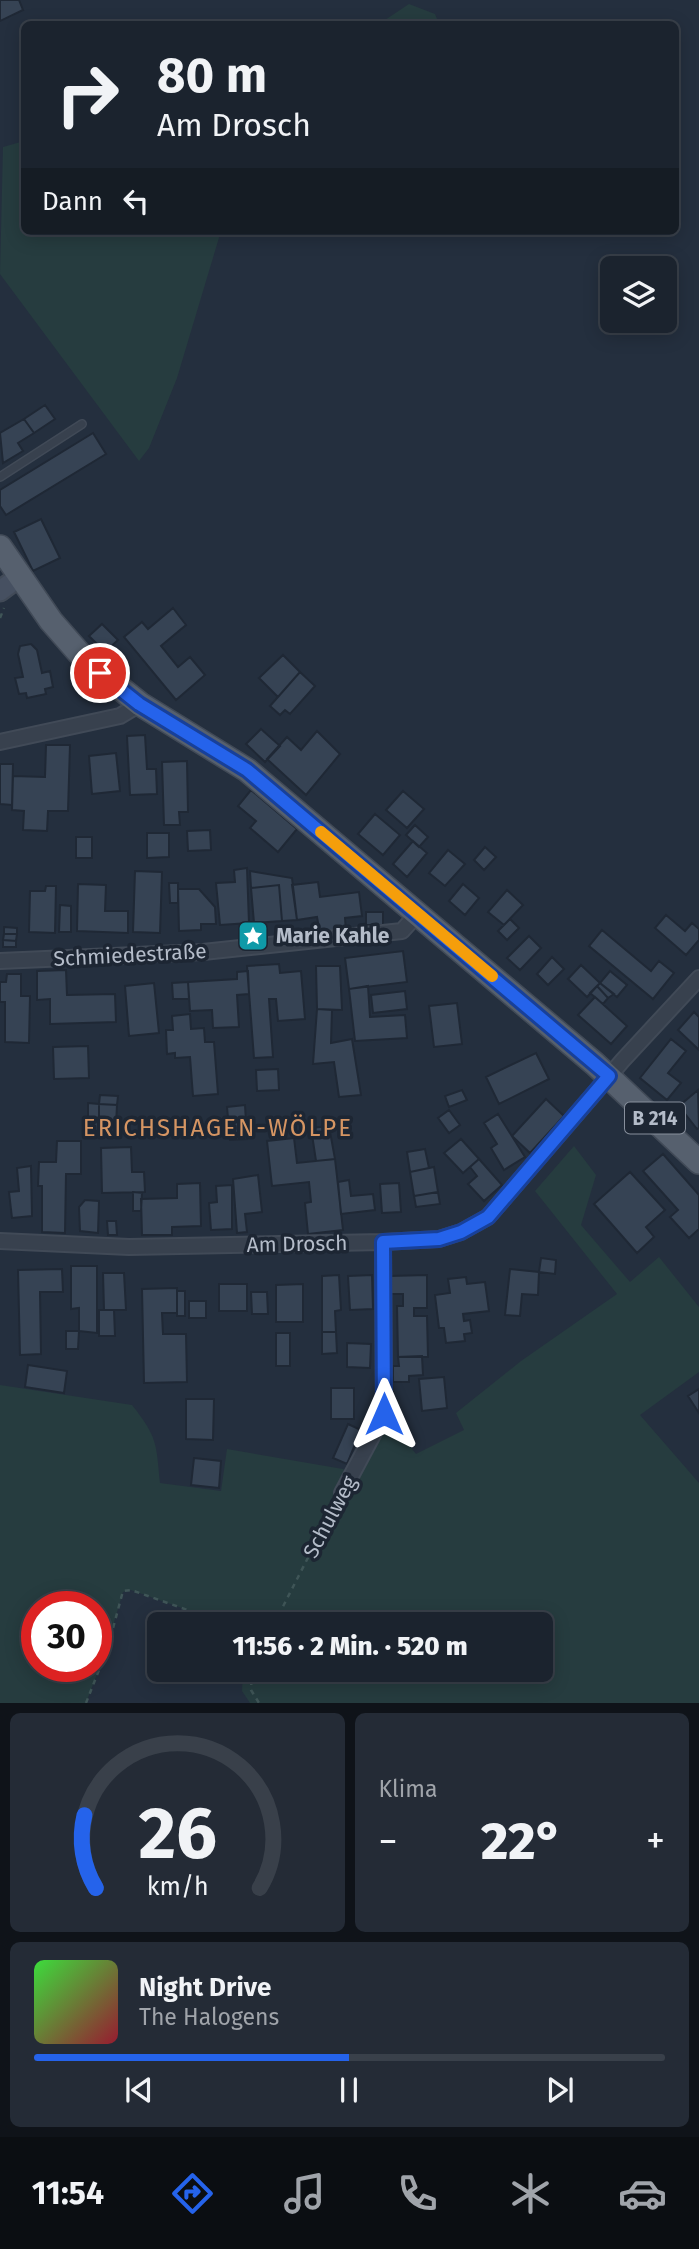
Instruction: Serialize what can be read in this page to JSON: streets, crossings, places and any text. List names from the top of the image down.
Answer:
{
  "streets": {
    "main road": ["B 214"],
    "street": ["Schmiedestraße", "Am Drosch", "Schulweg"]
  },
  "crossings": [
    ["Schmiedestraße", "B 214"],
    ["B 214", "Am Drosch"],
    ["Am Drosch", "Schulweg"]
  ],
  "districts": ["ERICHSHAGEN-WÖLPE"],
  "places": {
    "place": ["Marie Kahle"]
  },
  "page": {
    "turn": ["80 m", "Am Drosch"],
    "then": "Dann",
    "limit": "30",
    "trip": "11:56 · 2 Min. · 520 m",
    "tile": "Klima",
    "heat": ["−", "22°", "+"],
    "song": ["Night Drive", "The Halogens"],
    "tabs": "11:54",
    "gauge": ["26", "km/h"]
  }
}
